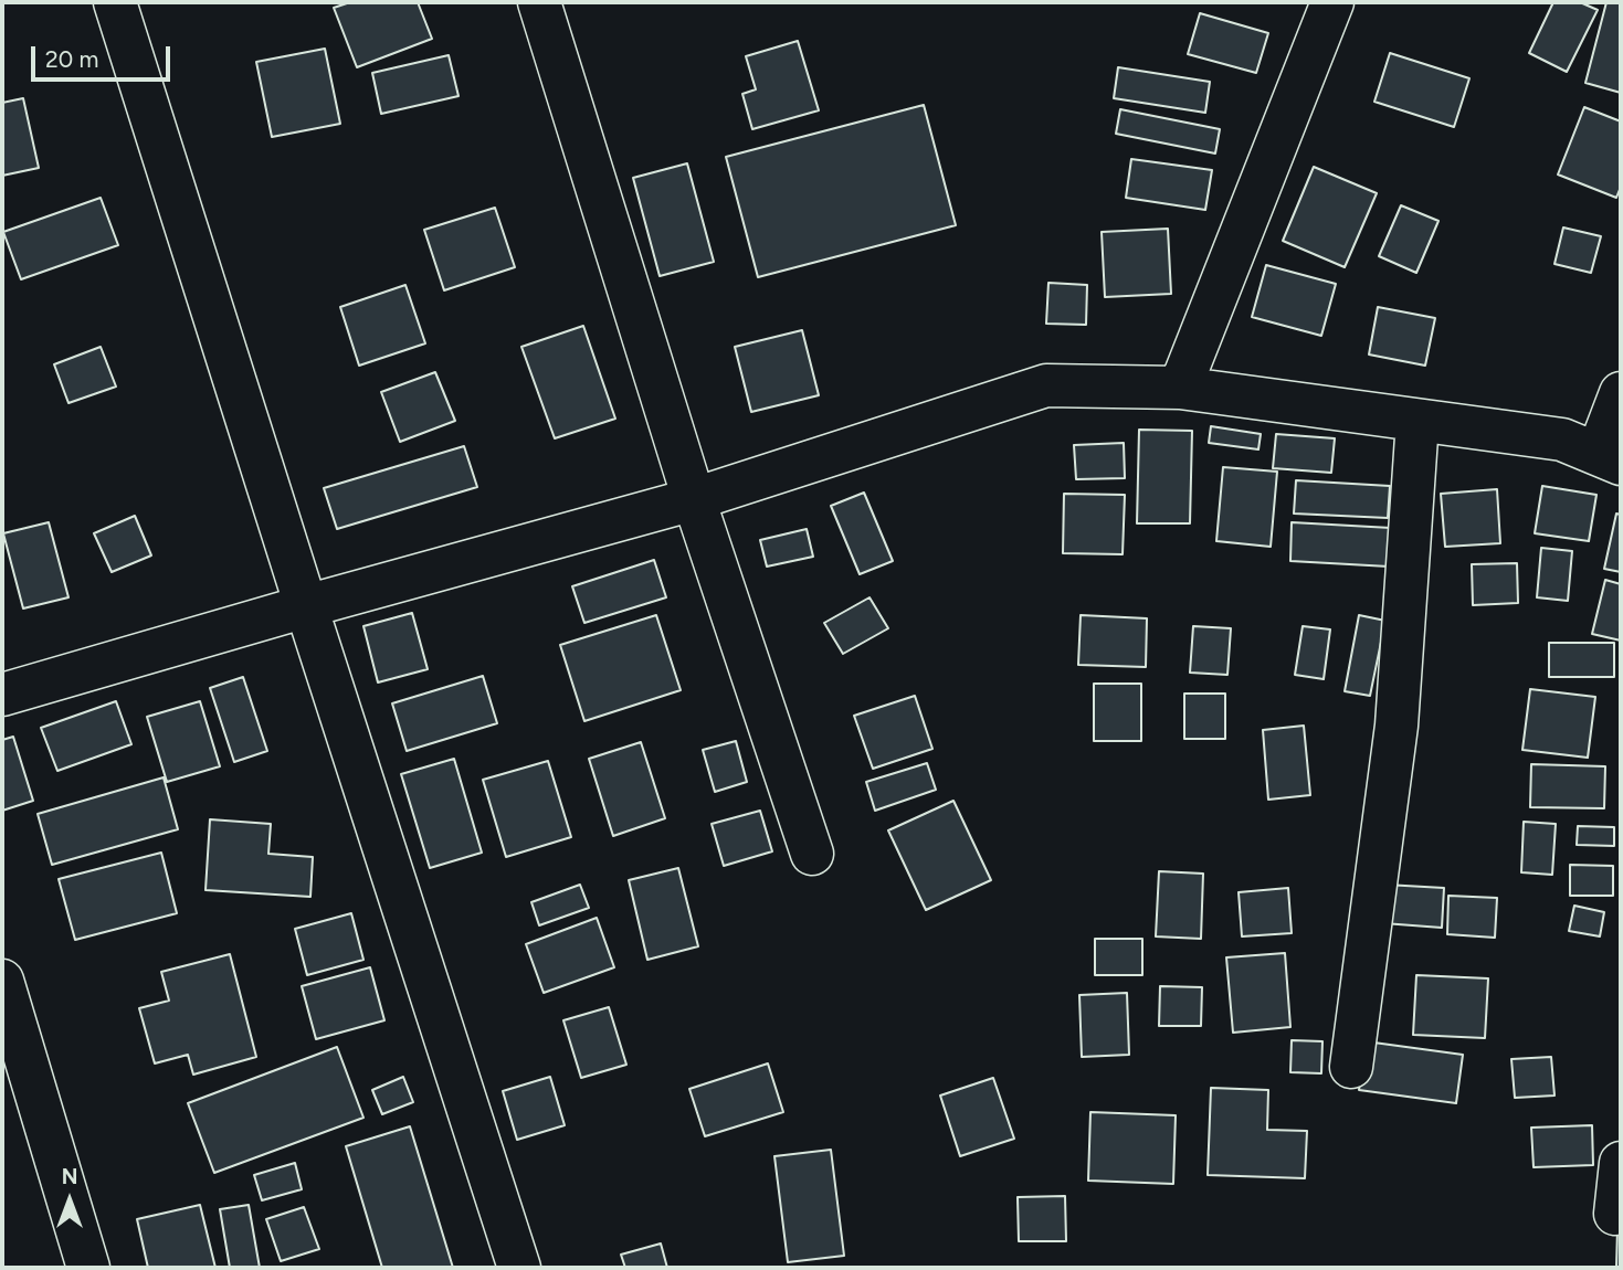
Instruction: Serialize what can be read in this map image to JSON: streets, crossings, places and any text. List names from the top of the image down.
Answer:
{
  "scale_bar": "20 m",
  "north": "top"
}
